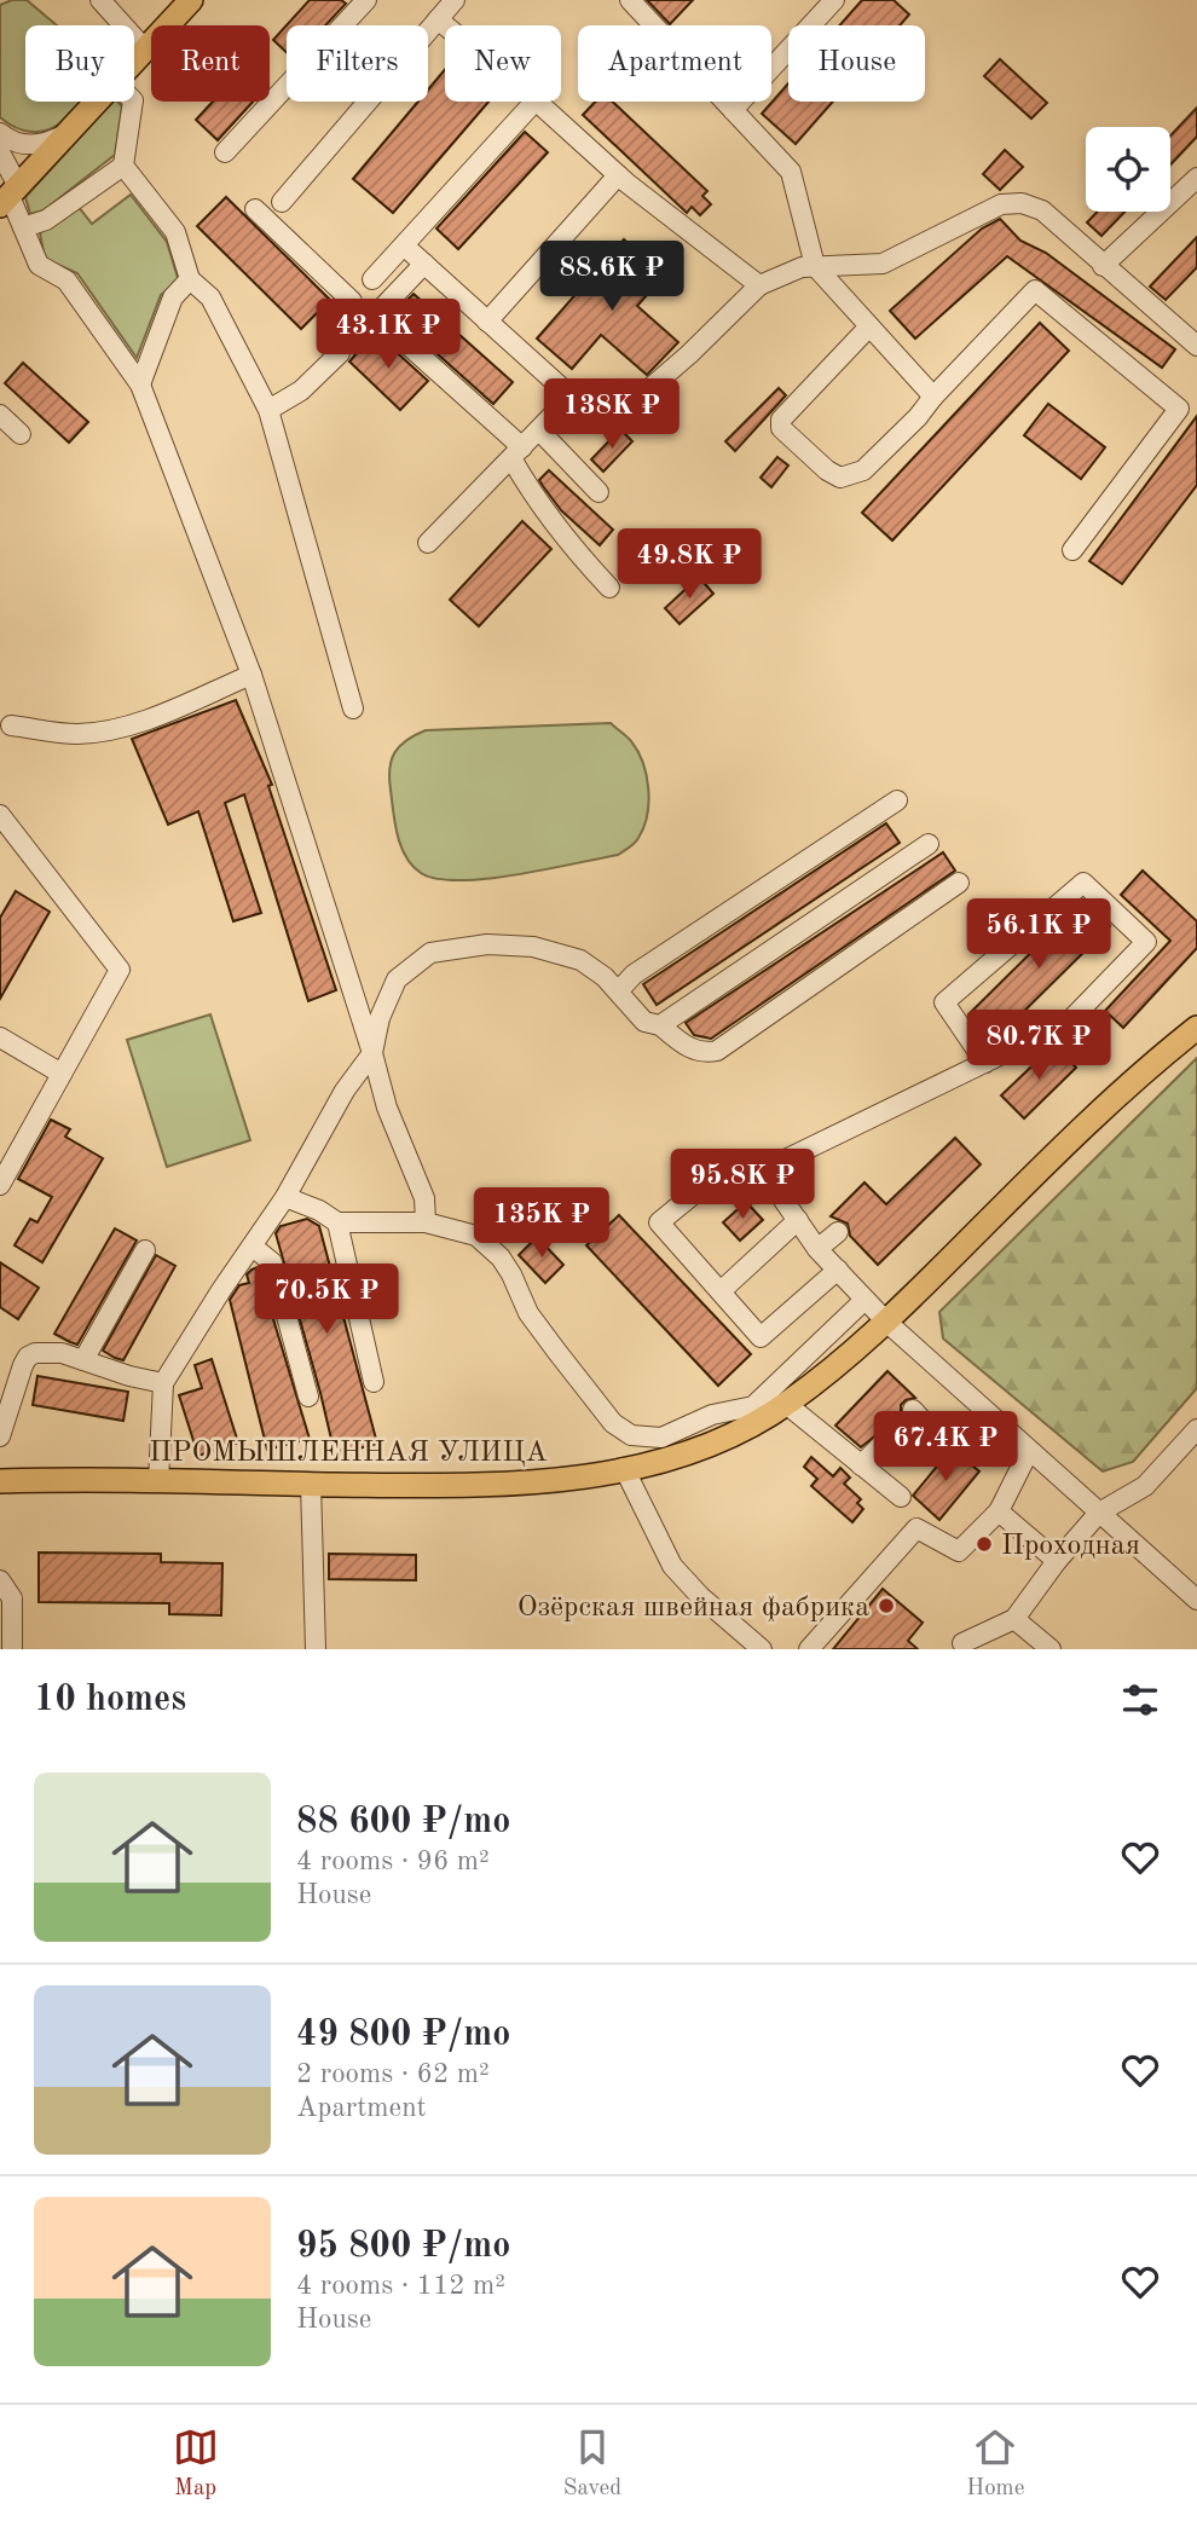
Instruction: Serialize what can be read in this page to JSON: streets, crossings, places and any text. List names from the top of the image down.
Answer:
{
  "streets": {
    "main road": ["ПРОМЫШЛЕННАЯ УЛИЦА"]
  },
  "places": ["Проходная", "Озёрская швейная фабрика"],
  "page": {
    "chip": [
      "Buy",
      "Rent",
      "Filters",
      "New",
      "Apartment",
      "House"
    ],
    "price": [
      "88.6K ₽",
      "43.1K ₽",
      "138K ₽",
      "49.8K ₽",
      "56.1K ₽",
      "80.7K ₽",
      "95.8K ₽",
      "135K ₽",
      "70.5K ₽",
      "67.4K ₽"
    ],
    "heading": "10 homes",
    "list": [
      {
        "name": "88 600 ₽/mo",
        "note": "4 rooms · 96 m² · House"
      },
      {
        "name": "49 800 ₽/mo",
        "note": "2 rooms · 62 m² · Apartment"
      },
      {
        "name": "95 800 ₽/mo",
        "note": "4 rooms · 112 m² · House"
      }
    ],
    "tabs": ["Map", "Saved", "Home"]
  }
}
